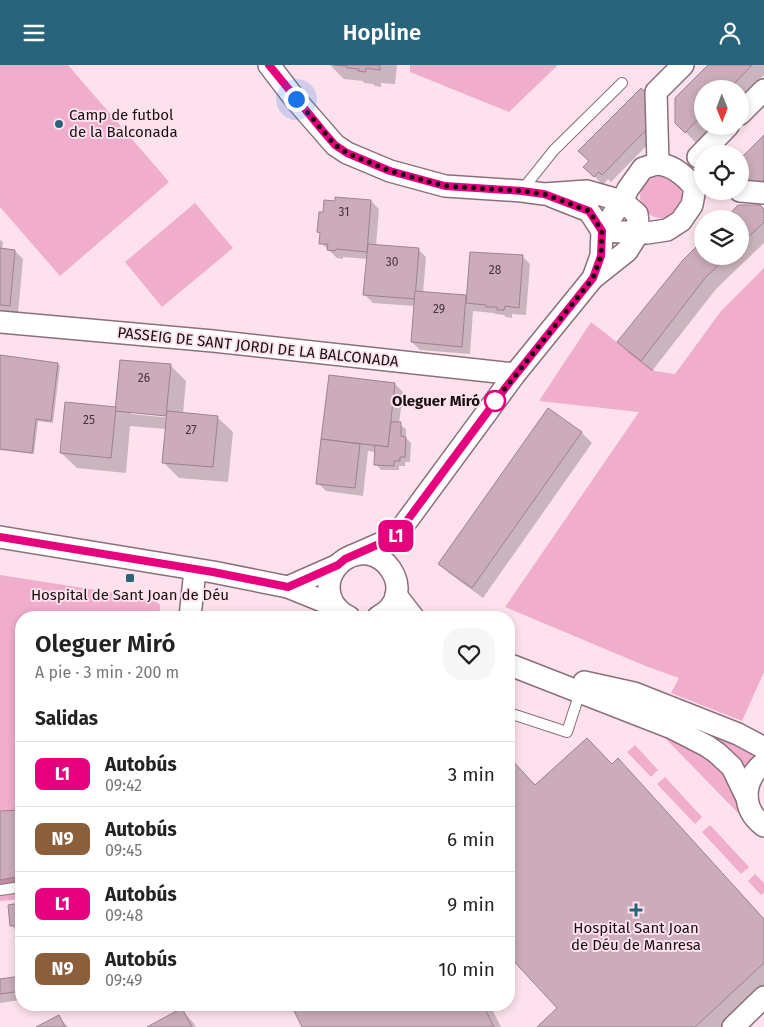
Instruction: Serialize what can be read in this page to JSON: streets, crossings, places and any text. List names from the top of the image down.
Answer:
{
  "streets": {
    "street": ["PASSEIG DE SANT JORDI DE LA BALCONADA"]
  },
  "places": {
    "other": ["Camp de futbol de la Balconada", "Oleguer Miró"],
    "transit": ["Hospital de Sant Joan de Déu"],
    "health": ["Hospital Sant Joan de Déu de Manresa"]
  },
  "lines": ["bus line L1"],
  "house_numbers": [
    "31",
    "30",
    "28",
    "29",
    "26",
    "25",
    "27"
  ],
  "north": "bottom",
  "page": {
    "header": "Hopline",
    "on_map": "L1",
    "heading": [
      ["Oleguer Miró", "A pie · 3 min · 200 m"],
      "Salidas"
    ],
    "list": [
      {
        "mark": "L1",
        "name": "Autobús",
        "note": "09:42",
        "value": "3 min"
      },
      {
        "mark": "N9",
        "name": "Autobús",
        "note": "09:45",
        "value": "6 min"
      },
      {
        "mark": "L1",
        "name": "Autobús",
        "note": "09:48",
        "value": "9 min"
      },
      {
        "mark": "N9",
        "name": "Autobús",
        "note": "09:49",
        "value": "10 min"
      }
    ]
  }
}
